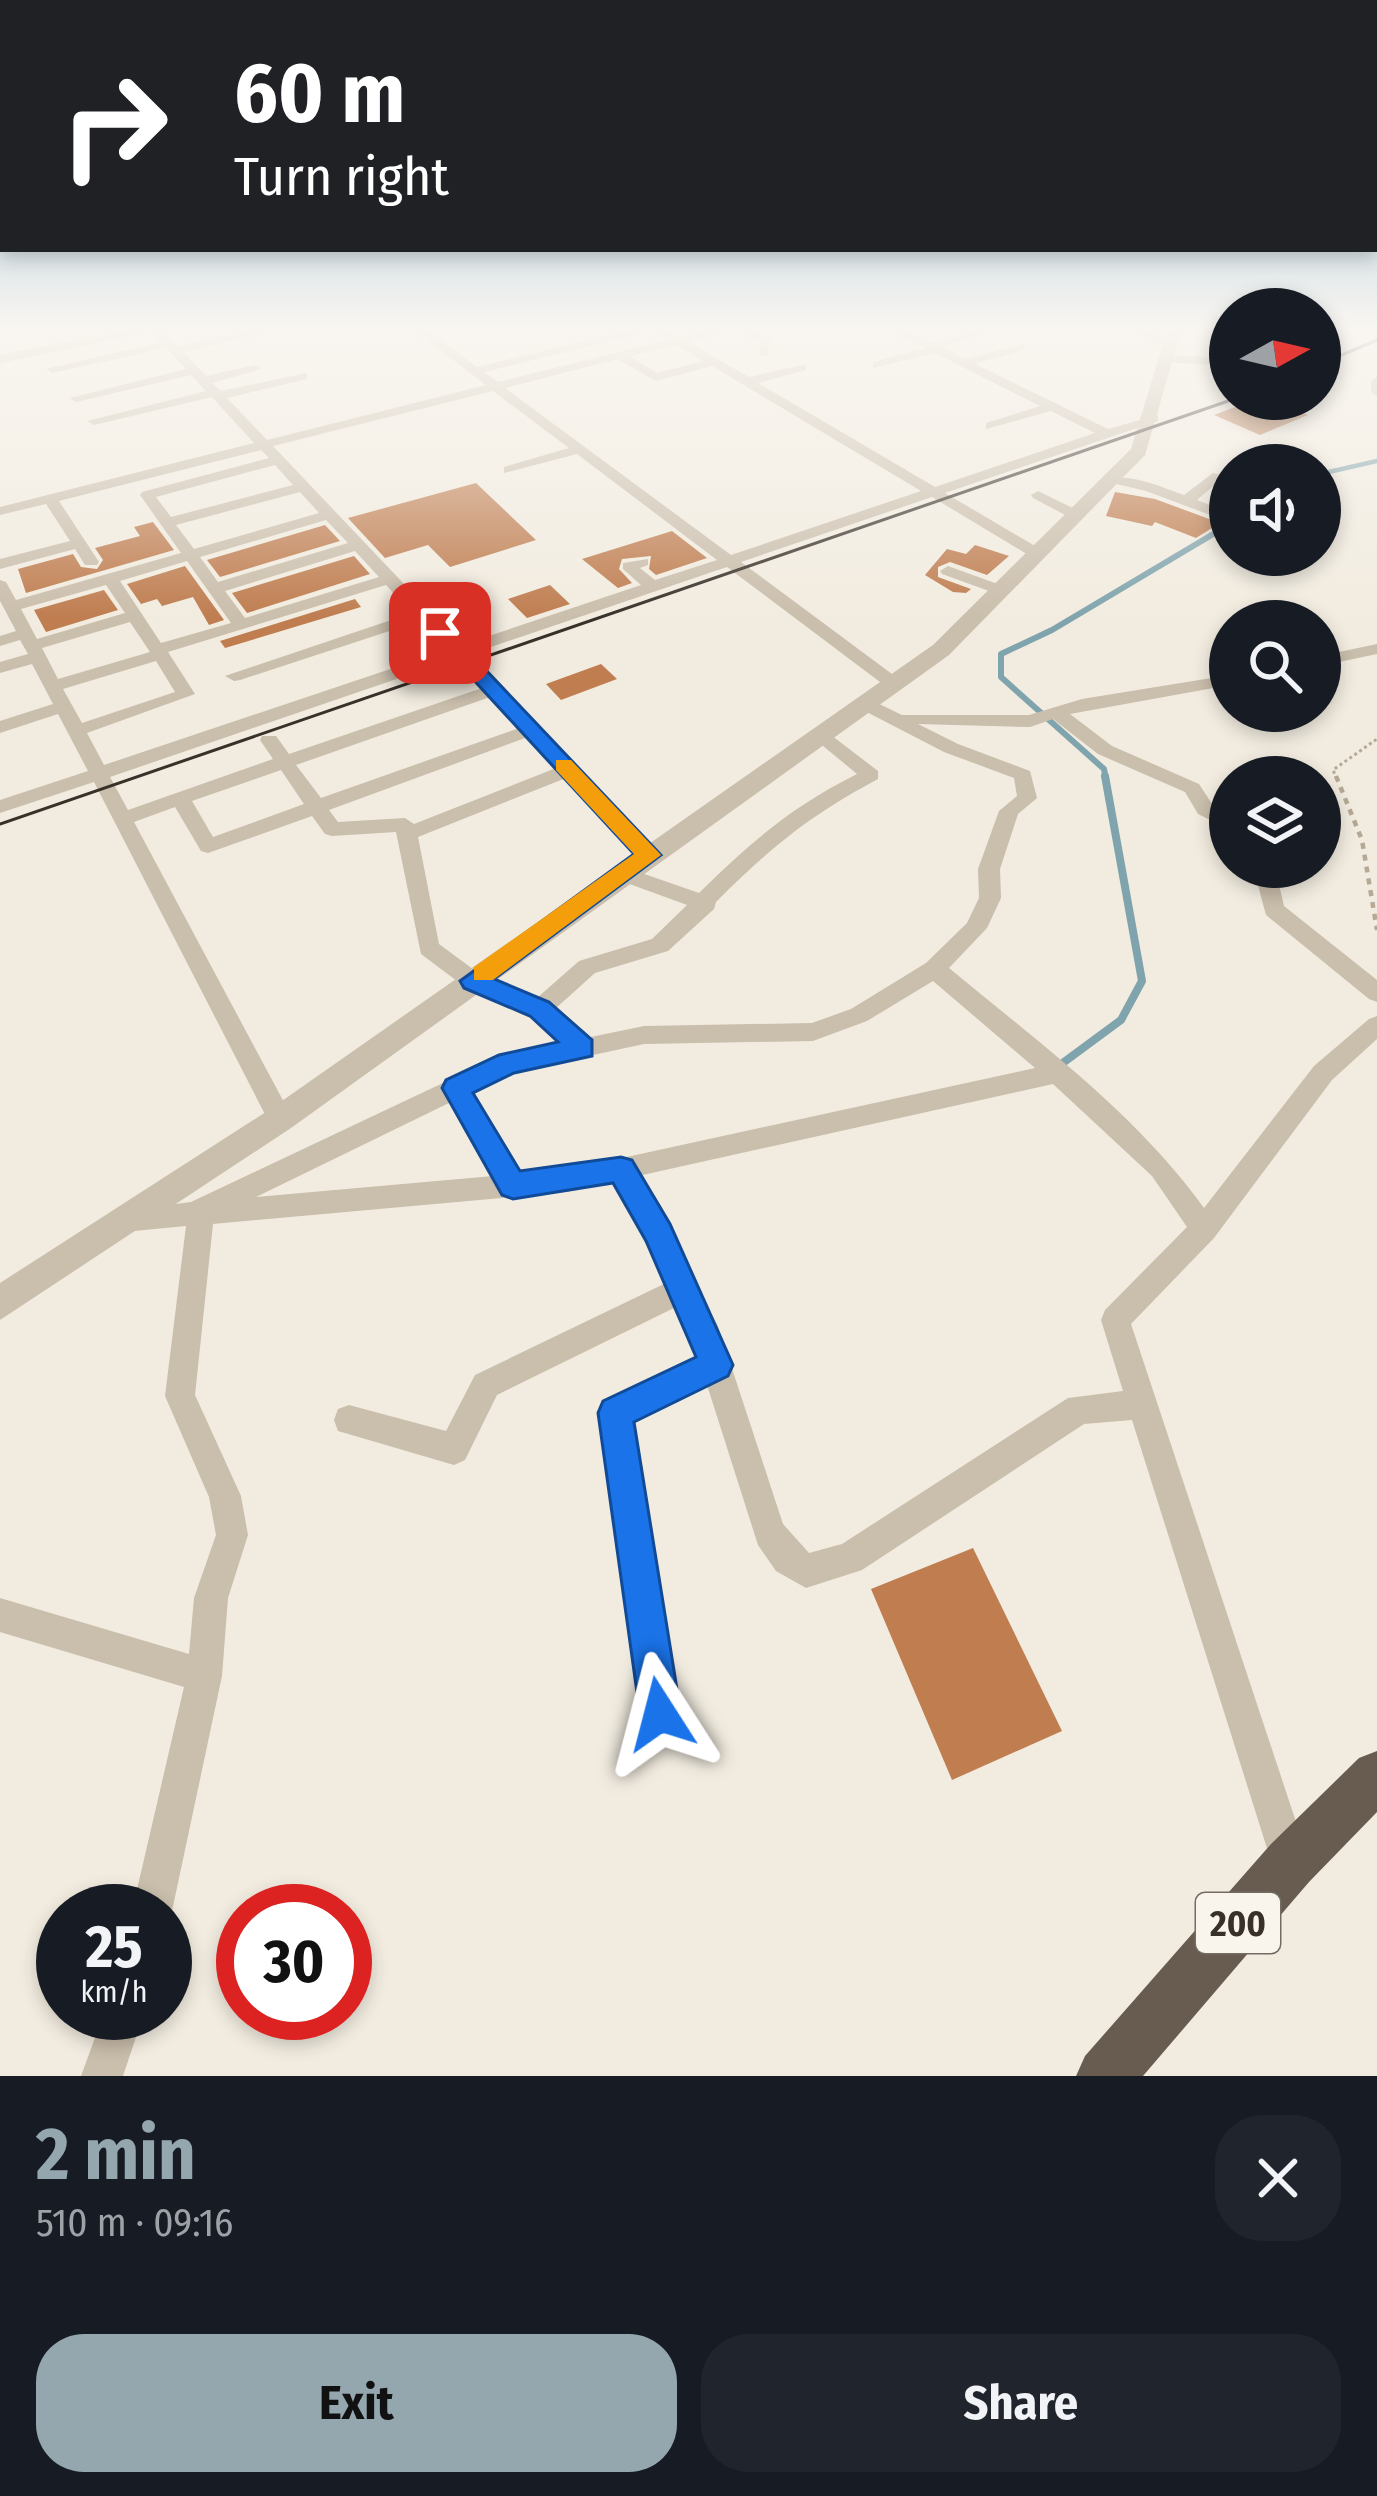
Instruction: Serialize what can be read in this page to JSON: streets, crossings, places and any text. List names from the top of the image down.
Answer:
{
  "streets": {
    "highway": ["200"]
  },
  "north": "right",
  "page": {
    "turn": ["60 m", "Turn right"],
    "speed": "25 km/h",
    "limit": "30",
    "heading": ["2 min", "510 m · 09:16"],
    "buttons": ["Exit", "Share"]
  }
}
